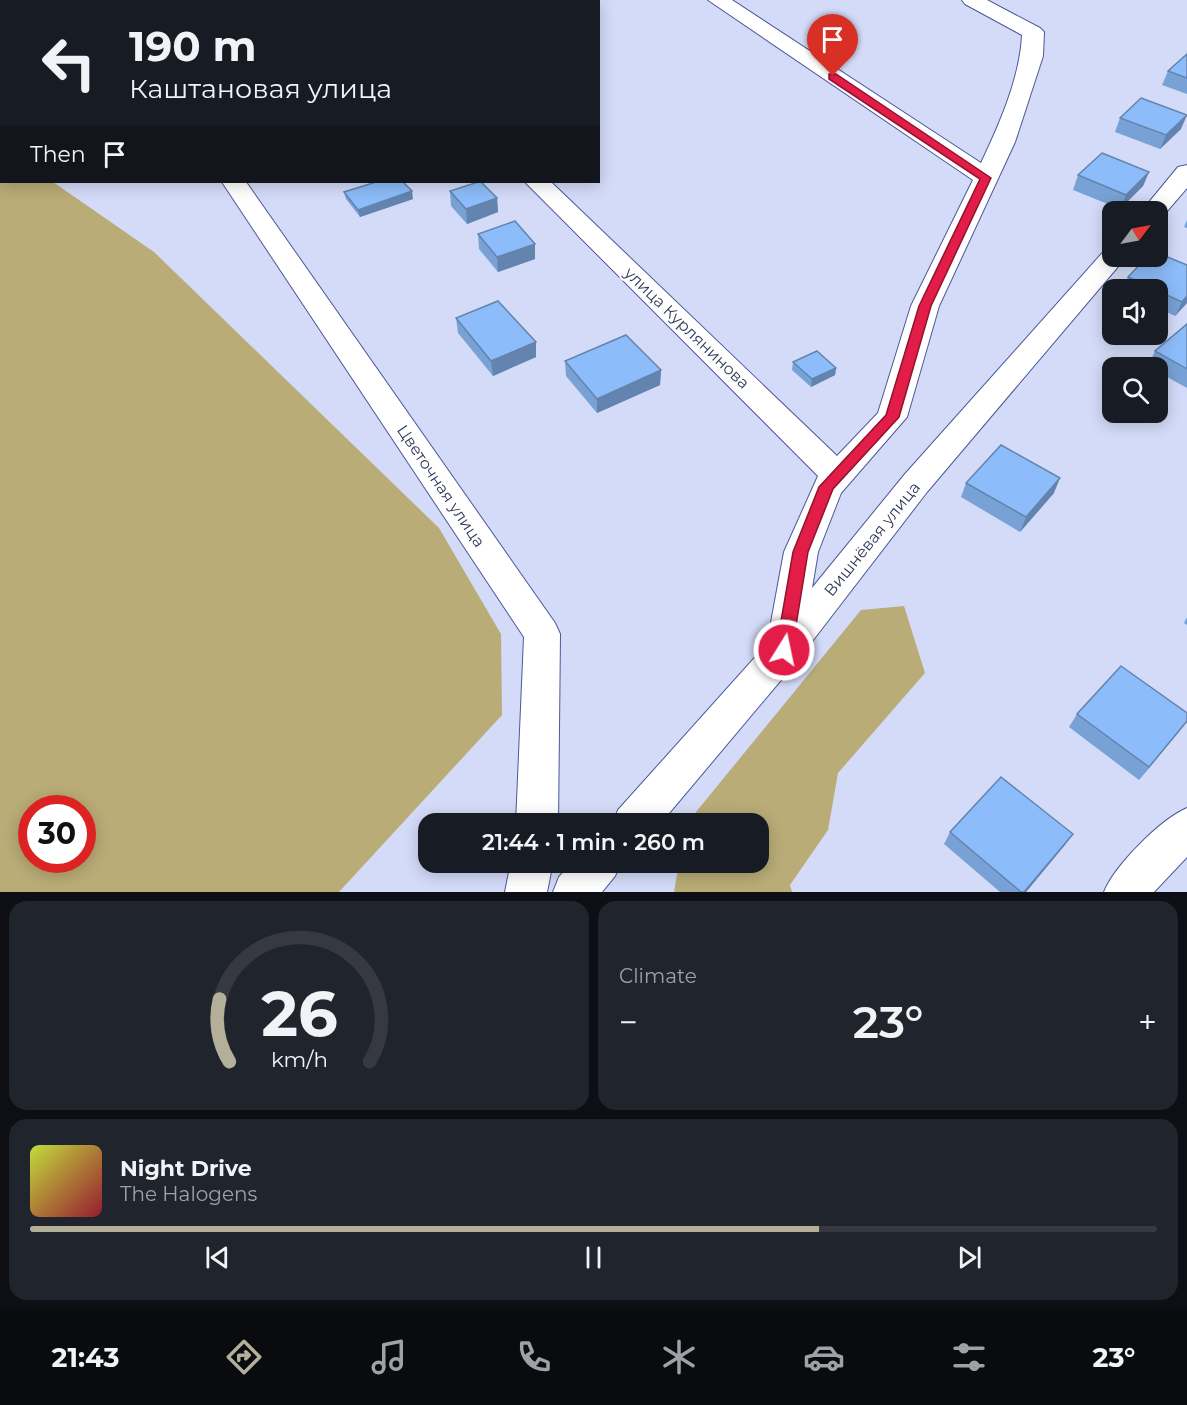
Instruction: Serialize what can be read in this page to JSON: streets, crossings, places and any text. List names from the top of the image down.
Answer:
{
  "streets": {
    "street": ["улица Курлянинова", "Цветочная улица", "Вишнёвая улица"]
  },
  "north": "top right",
  "page": {
    "turn": ["190 m", "Каштановая улица"],
    "then": "Then",
    "limit": "30",
    "trip": "21:44 · 1 min · 260 m",
    "tile": "Climate",
    "heat": ["−", "23°", "+"],
    "song": ["Night Drive", "The Halogens"],
    "tabs": ["21:43", "23°"],
    "gauge": ["26", "km/h"]
  }
}
